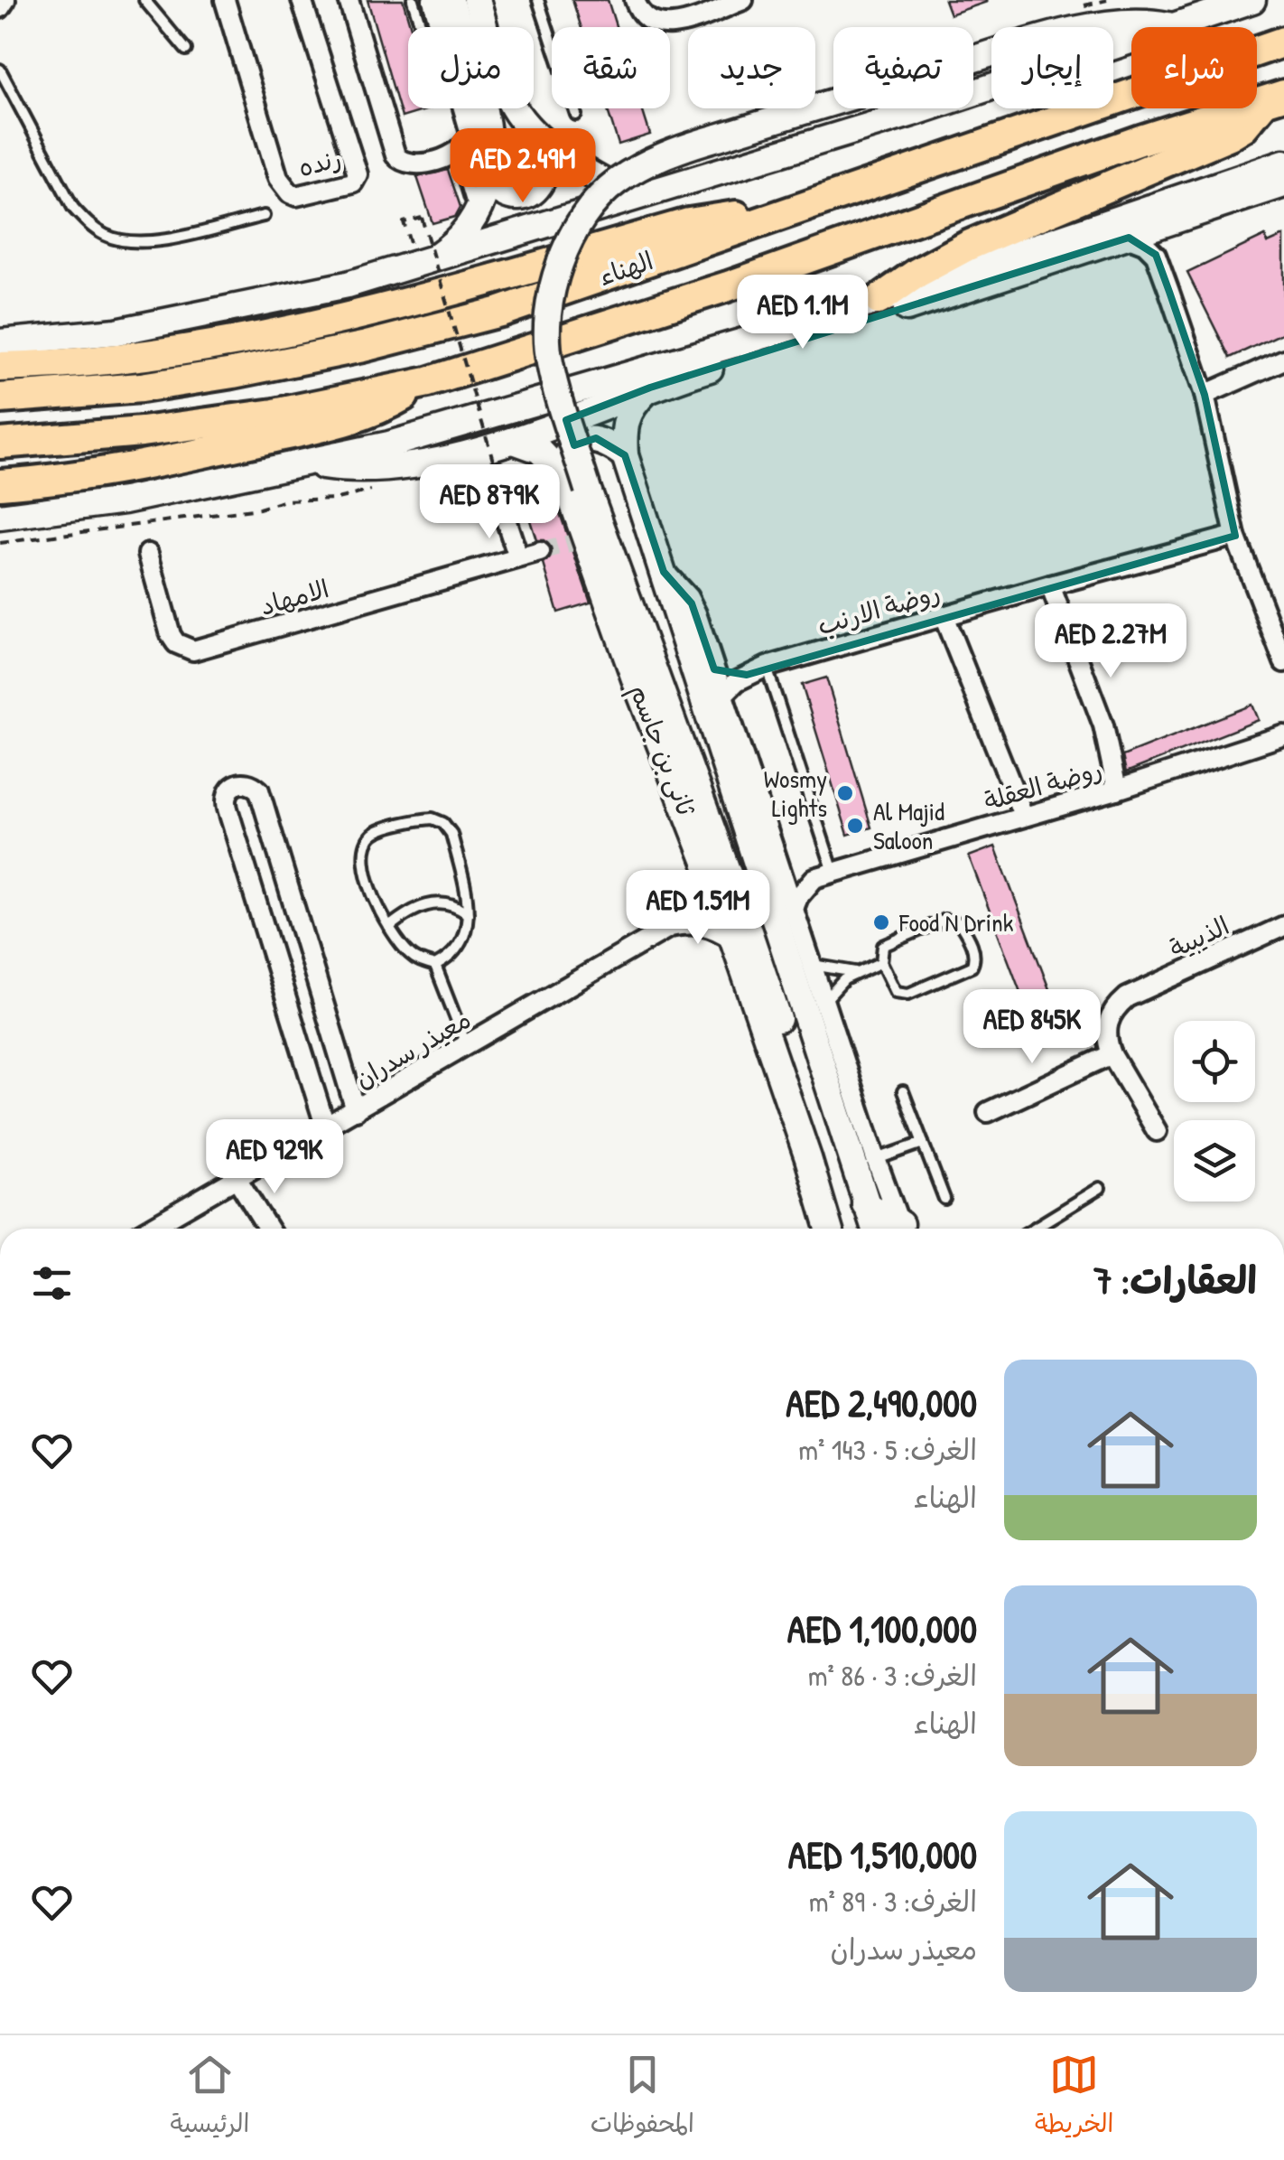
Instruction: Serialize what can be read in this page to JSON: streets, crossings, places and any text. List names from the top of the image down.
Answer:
{
  "streets": {
    "highway": ["الهناء"],
    "main road": ["ثانى بن جاسم"],
    "street": [
      "رنده",
      "الامهاد",
      "روضة الارنب",
      "روضة العقلة",
      "الذيبية",
      "معيذر سدران"
    ]
  },
  "crossings": [
    ["روضة الارنب", "ثانى بن جاسم"],
    ["ثانى بن جاسم", "معيذر سدران"]
  ],
  "places": ["Wosmy Lights", "Al Majid Saloon", "Food N Drink"],
  "page": {
    "chip": [
      "شراء",
      "إيجار",
      "تصفية",
      "جديد",
      "شقة",
      "منزل"
    ],
    "price": [
      "AED 2.49M",
      "AED 1.1M",
      "AED 879K",
      "AED 2.27M",
      "AED 1.51M",
      "AED 845K",
      "AED 929K"
    ],
    "heading": "العقارات: 7",
    "list": [
      {
        "name": "AED 2,490,000",
        "note": "الغرف: 5 · 143 m² · الهناء"
      },
      {
        "name": "AED 1,100,000",
        "note": "الغرف: 3 · 86 m² · الهناء"
      },
      {
        "name": "AED 1,510,000",
        "note": "الغرف: 3 · 89 m² · معيذر سدران"
      }
    ],
    "tabs": ["الخريطة", "المحفوظات", "الرئيسية"]
  }
}
